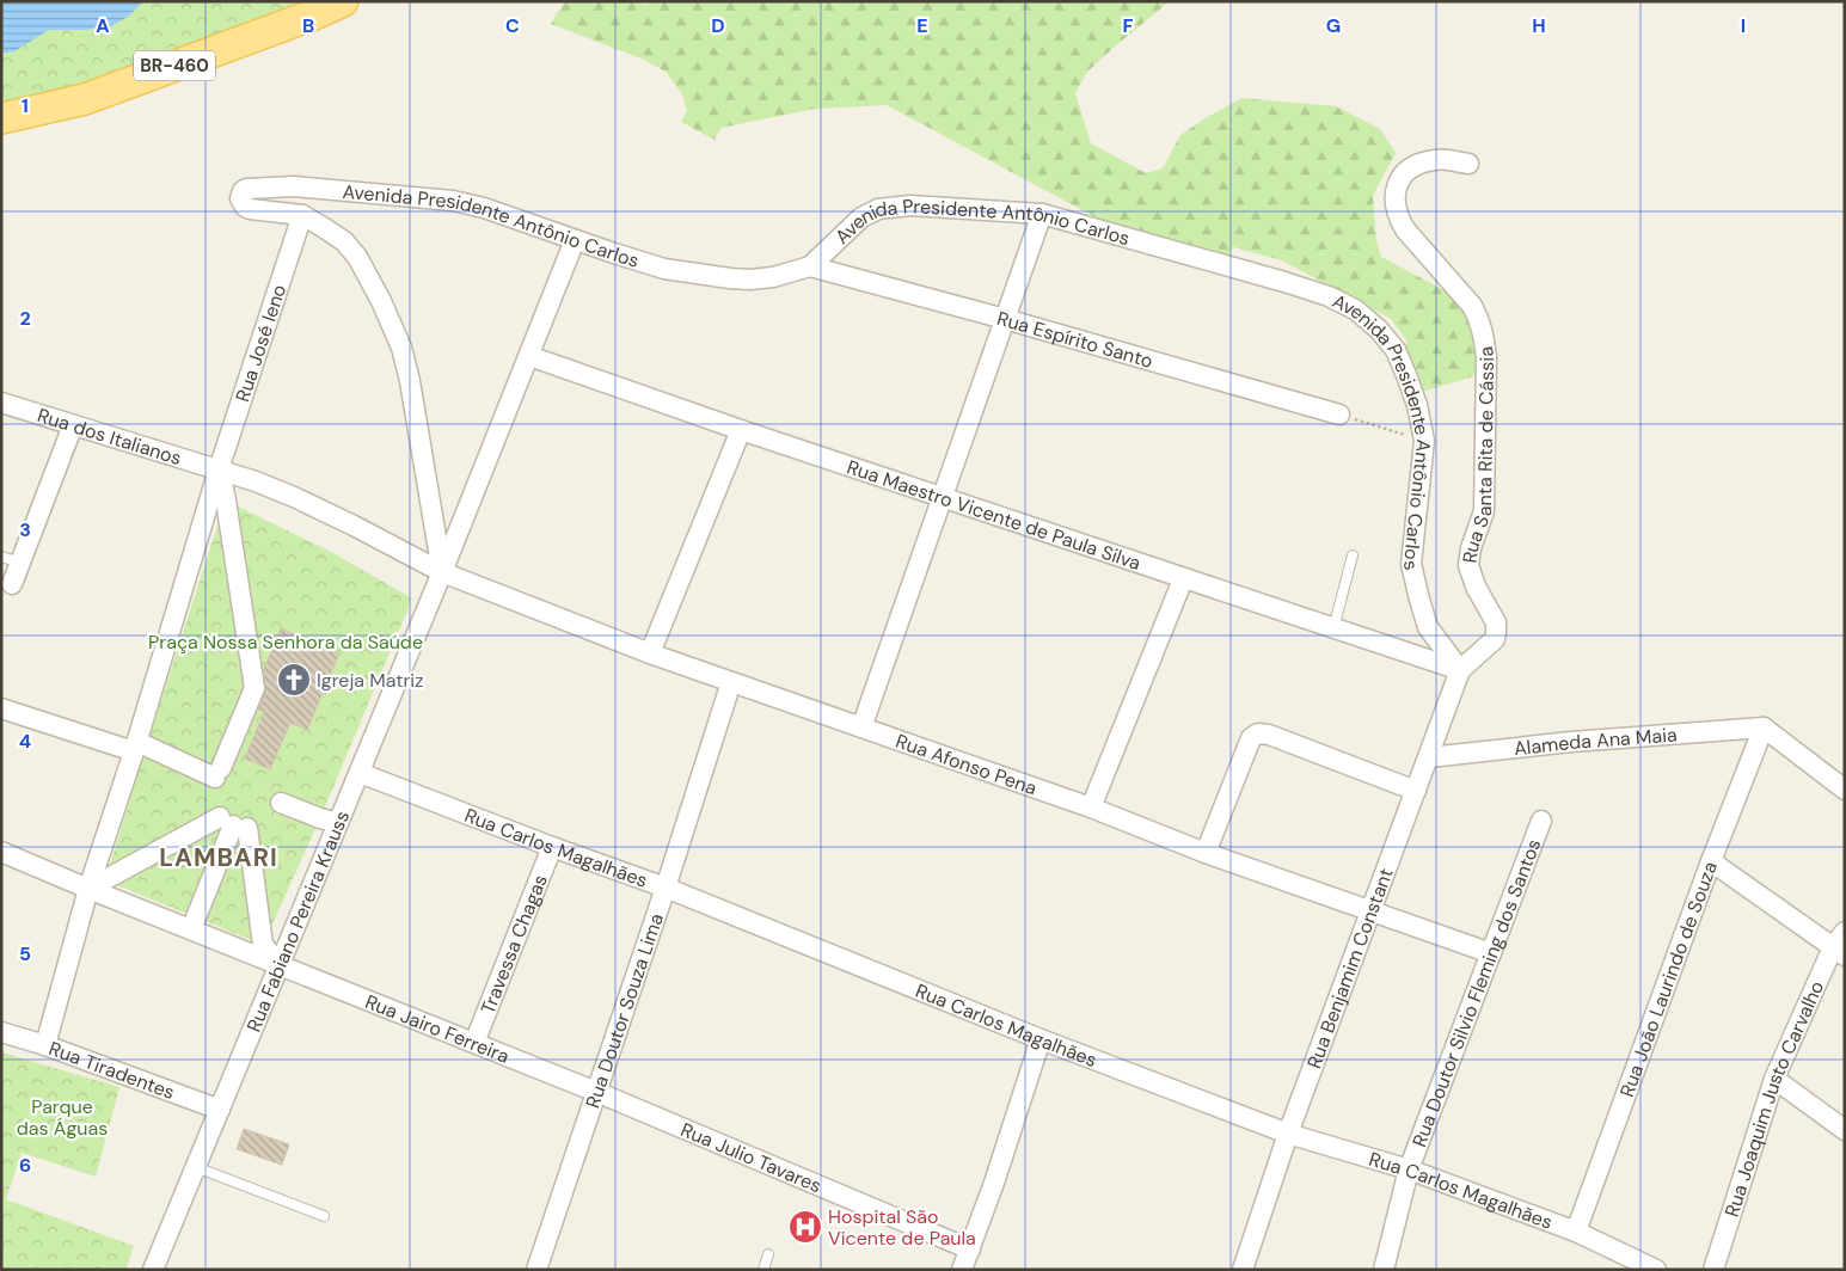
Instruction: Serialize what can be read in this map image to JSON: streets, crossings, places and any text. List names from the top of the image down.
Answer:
{
  "streets": {
    "main road": ["BR-460"],
    "street": [
      "Avenida Presidente Antônio Carlos",
      "Rua Espírito Santo",
      "Rua José Ieno",
      "Rua dos Italianos",
      "Rua Santa Rita de Cássia",
      "Rua Maestro Vicente de Paula Silva",
      "Alameda Ana Maia",
      "Rua Afonso Pena",
      "Rua Carlos Magalhães",
      "Rua Fabiano Pereira Krauss",
      "Travessa Chagas",
      "Rua Benjamim Constant",
      "Rua João Laurindo de Souza",
      "Rua Doutor Silvio Fleming dos Santos",
      "Rua Doutor Souza Lima",
      "Rua Jairo Ferreira",
      "Rua Tiradentes",
      "Rua Joaquim Justo Carvalho",
      "Rua Julio Tavares"
    ]
  },
  "crossings": [
    ["Avenida Presidente Antônio Carlos", "Rua Espírito Santo"],
    ["Avenida Presidente Antônio Carlos", "Rua José Ieno"],
    ["Avenida Presidente Antônio Carlos", "Rua Santa Rita de Cássia"],
    ["Avenida Presidente Antônio Carlos", "Rua Maestro Vicente de Paula Silva"],
    ["Avenida Presidente Antônio Carlos", "Rua Fabiano Pereira Krauss"],
    ["Avenida Presidente Antônio Carlos", "Rua Benjamim Constant"],
    ["Rua José Ieno", "Rua dos Italianos"],
    ["Rua Santa Rita de Cássia", "Rua Maestro Vicente de Paula Silva"],
    ["Rua Santa Rita de Cássia", "Rua Benjamim Constant"],
    ["Rua Maestro Vicente de Paula Silva", "Rua Fabiano Pereira Krauss"],
    ["Rua Maestro Vicente de Paula Silva", "Rua Benjamim Constant"],
    ["Alameda Ana Maia", "Rua Benjamim Constant"],
    ["Alameda Ana Maia", "Rua João Laurindo de Souza"],
    ["Rua Afonso Pena", "Rua Fabiano Pereira Krauss"],
    ["Rua Afonso Pena", "Rua Benjamim Constant"],
    ["Rua Afonso Pena", "Rua Doutor Silvio Fleming dos Santos"],
    ["Rua Afonso Pena", "Rua Doutor Souza Lima"],
    ["Rua Carlos Magalhães", "Rua Fabiano Pereira Krauss"],
    ["Rua Carlos Magalhães", "Travessa Chagas"],
    ["Rua Carlos Magalhães", "Rua Benjamim Constant"],
    ["Rua Carlos Magalhães", "Rua João Laurindo de Souza"],
    ["Rua Carlos Magalhães", "Rua Doutor Silvio Fleming dos Santos"],
    ["Rua Carlos Magalhães", "Rua Doutor Souza Lima"],
    ["Rua Fabiano Pereira Krauss", "Rua Jairo Ferreira"],
    ["Rua Fabiano Pereira Krauss", "Rua Tiradentes"],
    ["Travessa Chagas", "Rua Jairo Ferreira"],
    ["Rua Doutor Souza Lima", "Rua Jairo Ferreira"],
    ["Rua Doutor Souza Lima", "Rua Julio Tavares"],
    ["Rua Jairo Ferreira", "Rua Julio Tavares"]
  ],
  "districts": ["LAMBARI"],
  "parks": ["Praça Nossa Senhora da Saúde", "Parque das Águas"],
  "places": {
    "church": ["Igreja Matriz"],
    "hospital": ["Hospital São Vicente de Paula"]
  },
  "grid": {
    "columns": [
      "A",
      "B",
      "C",
      "D",
      "E",
      "F",
      "G",
      "H",
      "I"
    ],
    "rows": [
      "1",
      "2",
      "3",
      "4",
      "5",
      "6"
    ]
  }
}
